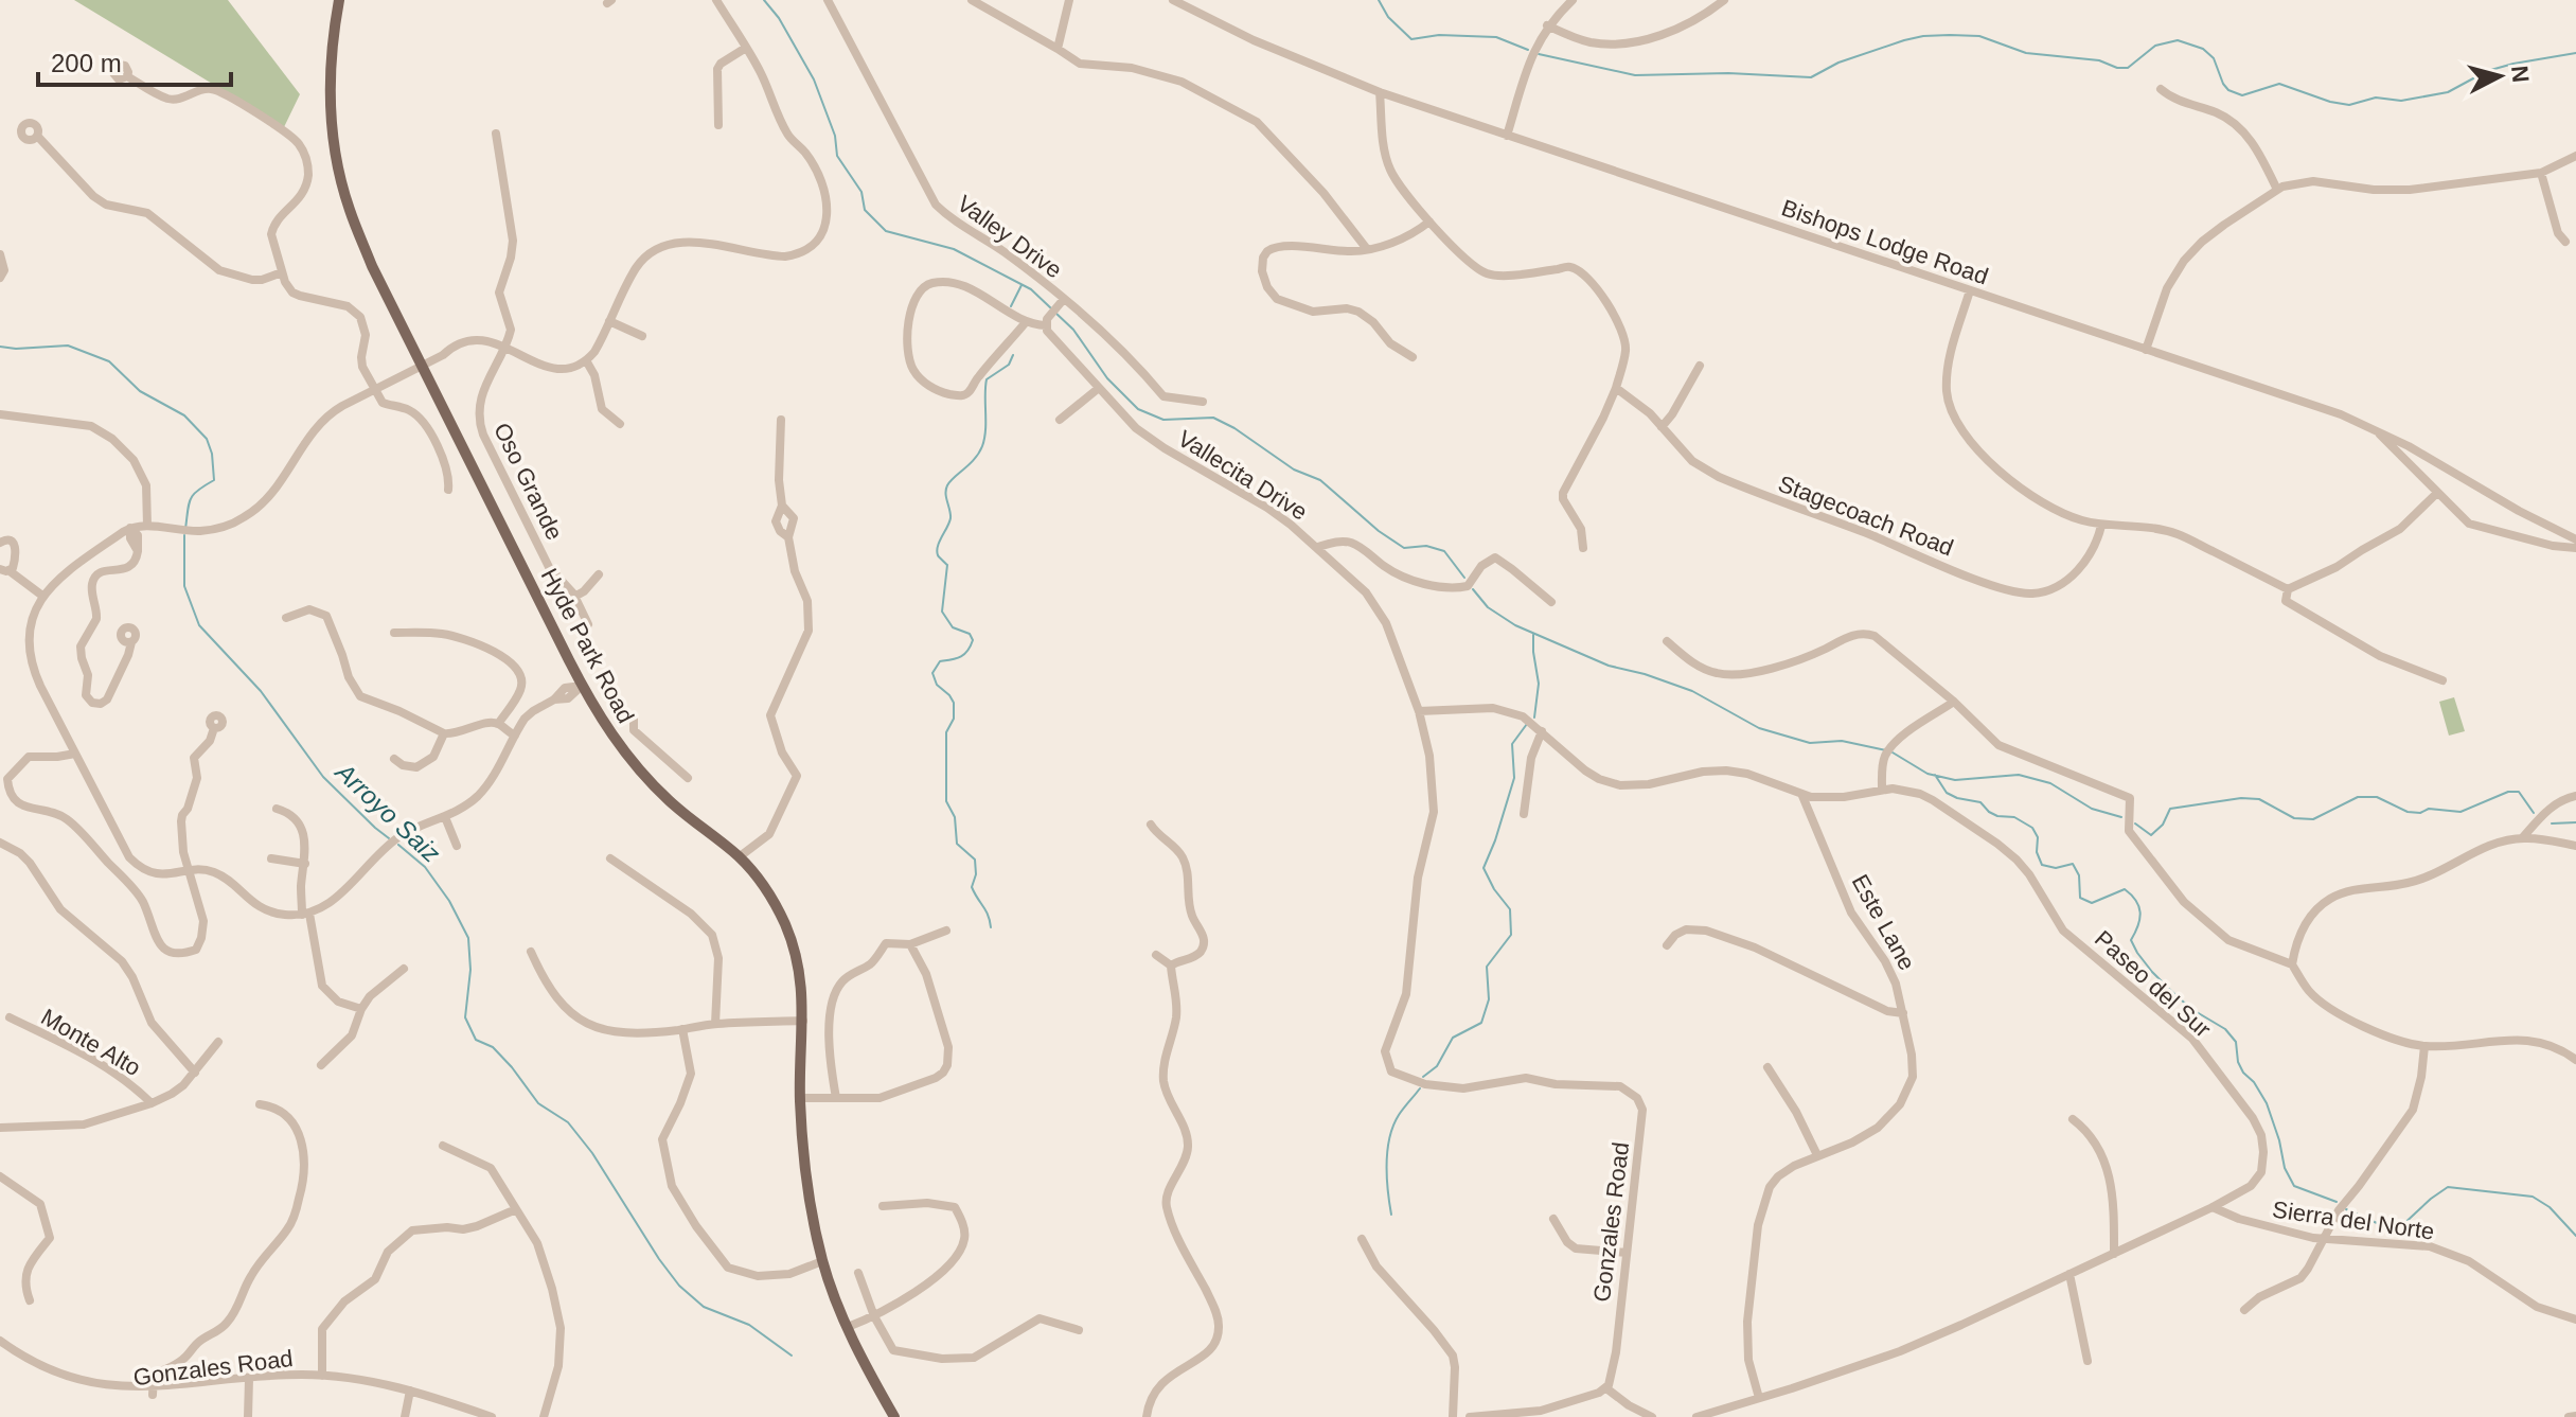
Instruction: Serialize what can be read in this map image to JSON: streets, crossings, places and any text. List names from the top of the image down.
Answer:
{
  "streets": {
    "main road": ["Hyde Park Road"],
    "street": [
      "Valley Drive",
      "Bishops Lodge Road",
      "Vallecita Drive",
      "Oso Grande",
      "Stagecoach Road",
      "Este Lane",
      "Paseo del Sur",
      "Monte Alto",
      "Sierra del Norte",
      "Gonzales Road"
    ]
  },
  "crossings": [
    ["Vallecita Drive", "Paseo del Sur"],
    ["Vallecita Drive", "Gonzales Road"],
    ["Este Lane", "Paseo del Sur"],
    ["Paseo del Sur", "Sierra del Norte"]
  ],
  "water": ["Arroyo Saiz"],
  "scale_bar": "200 m",
  "north": "right"
}
